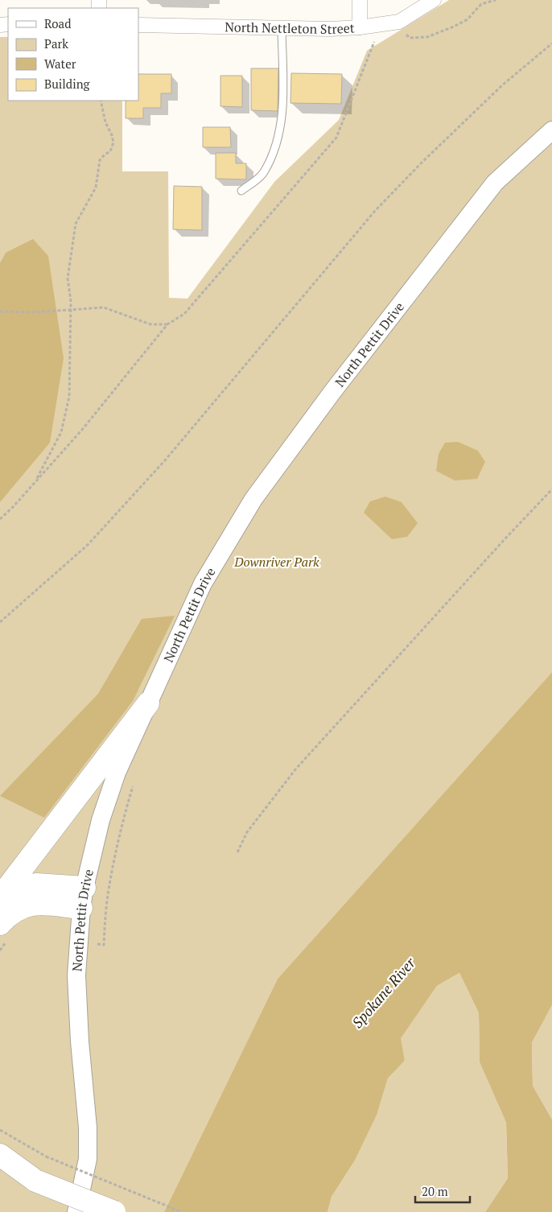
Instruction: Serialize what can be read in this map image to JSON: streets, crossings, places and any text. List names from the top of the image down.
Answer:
{
  "streets": {
    "street": ["North Nettleton Street", "North Pettit Drive"]
  },
  "water": ["Spokane River"],
  "parks": ["Downriver Park"],
  "legend": [
    "Road",
    "Park",
    "Water",
    "Building"
  ],
  "scale_bar": "20 m"
}
